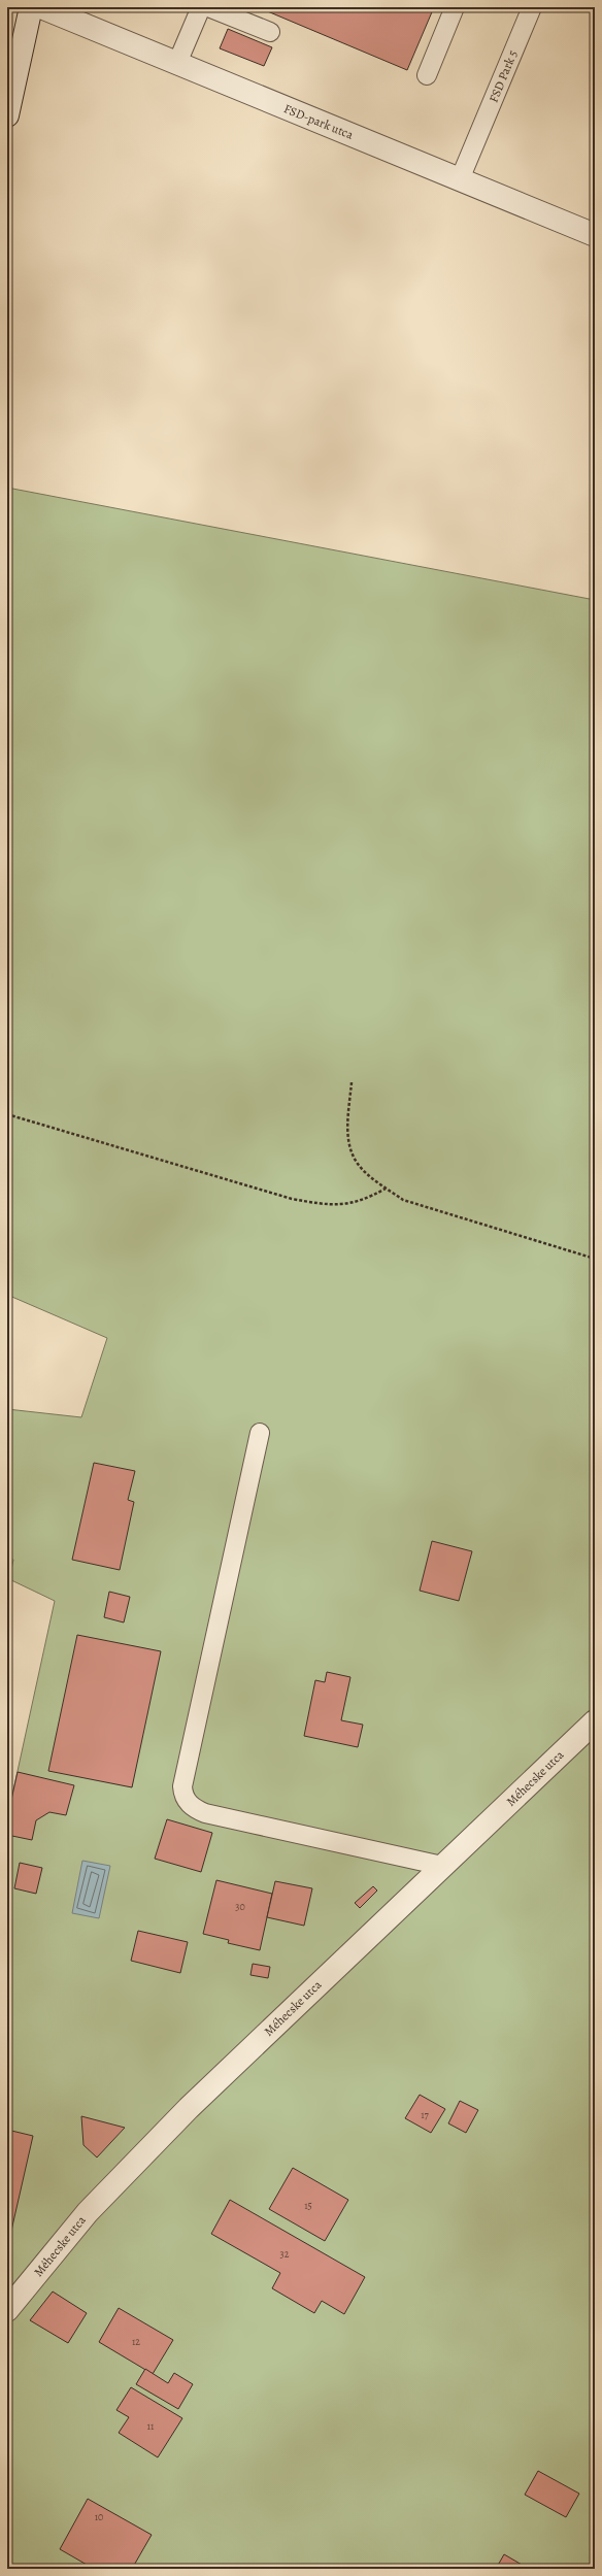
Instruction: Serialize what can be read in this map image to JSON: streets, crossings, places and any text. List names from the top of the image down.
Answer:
{
  "streets": {
    "street": ["FSD-park utca", "Méhecske utca"],
    "lane": ["FSD Park 5"]
  },
  "crossings": [
    ["FSD Park 5", "FSD-park utca"]
  ],
  "house_numbers": [
    "30",
    "17",
    "15",
    "32",
    "12",
    "11",
    "10"
  ]
}
